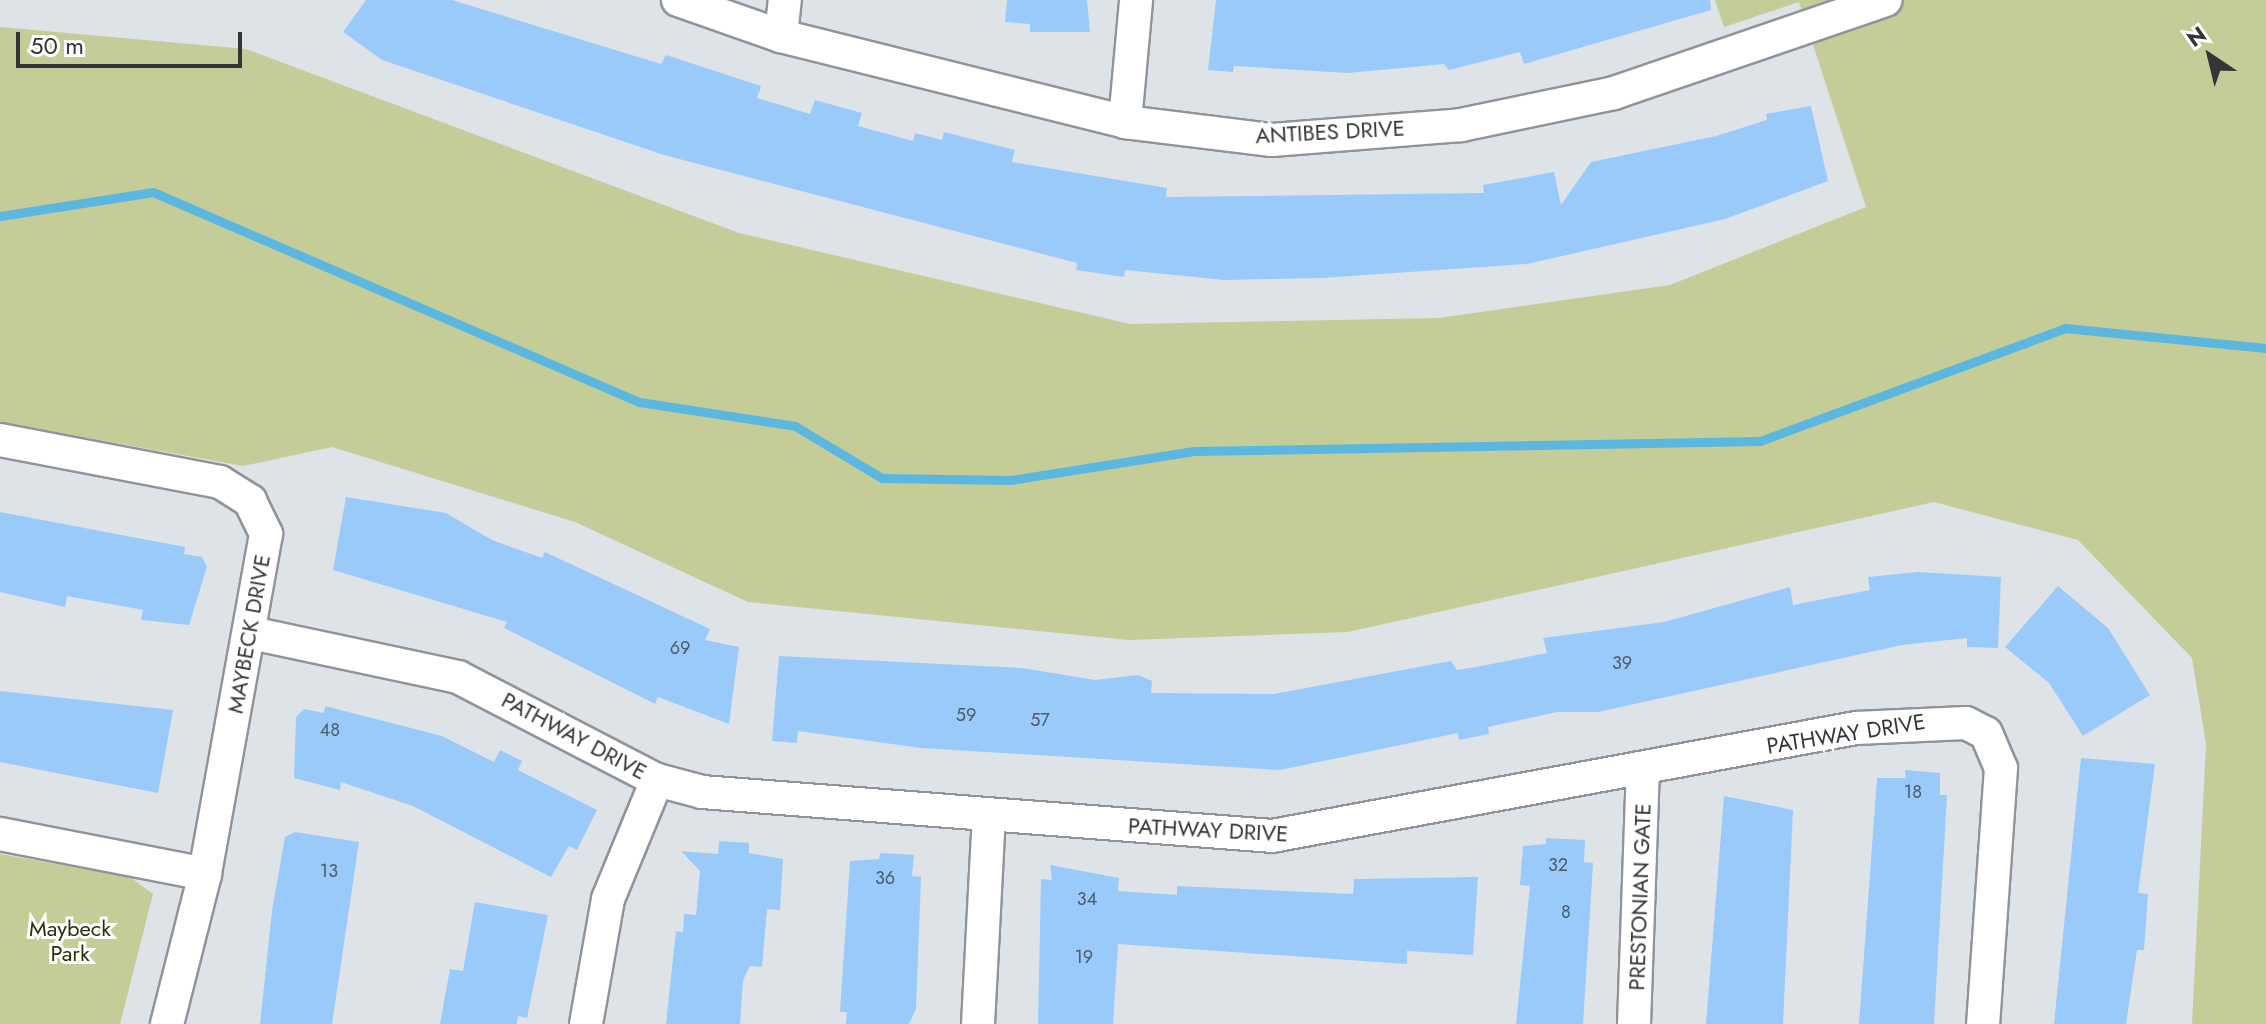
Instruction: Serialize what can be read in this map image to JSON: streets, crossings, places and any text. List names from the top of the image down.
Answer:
{
  "streets": {
    "street": [
      "ANTIBES DRIVE",
      "MAYBECK DRIVE",
      "PATHWAY DRIVE",
      "PRESTONIAN GATE"
    ]
  },
  "crossings": [
    ["MAYBECK DRIVE", "PATHWAY DRIVE"],
    ["PATHWAY DRIVE", "PRESTONIAN GATE"]
  ],
  "parks": ["Maybeck Park"],
  "house_numbers": [
    "69",
    "39",
    "59",
    "57",
    "48",
    "18",
    "32",
    "13",
    "36",
    "34",
    "8",
    "19"
  ],
  "scale_bar": "50 m",
  "north": "top left"
}
